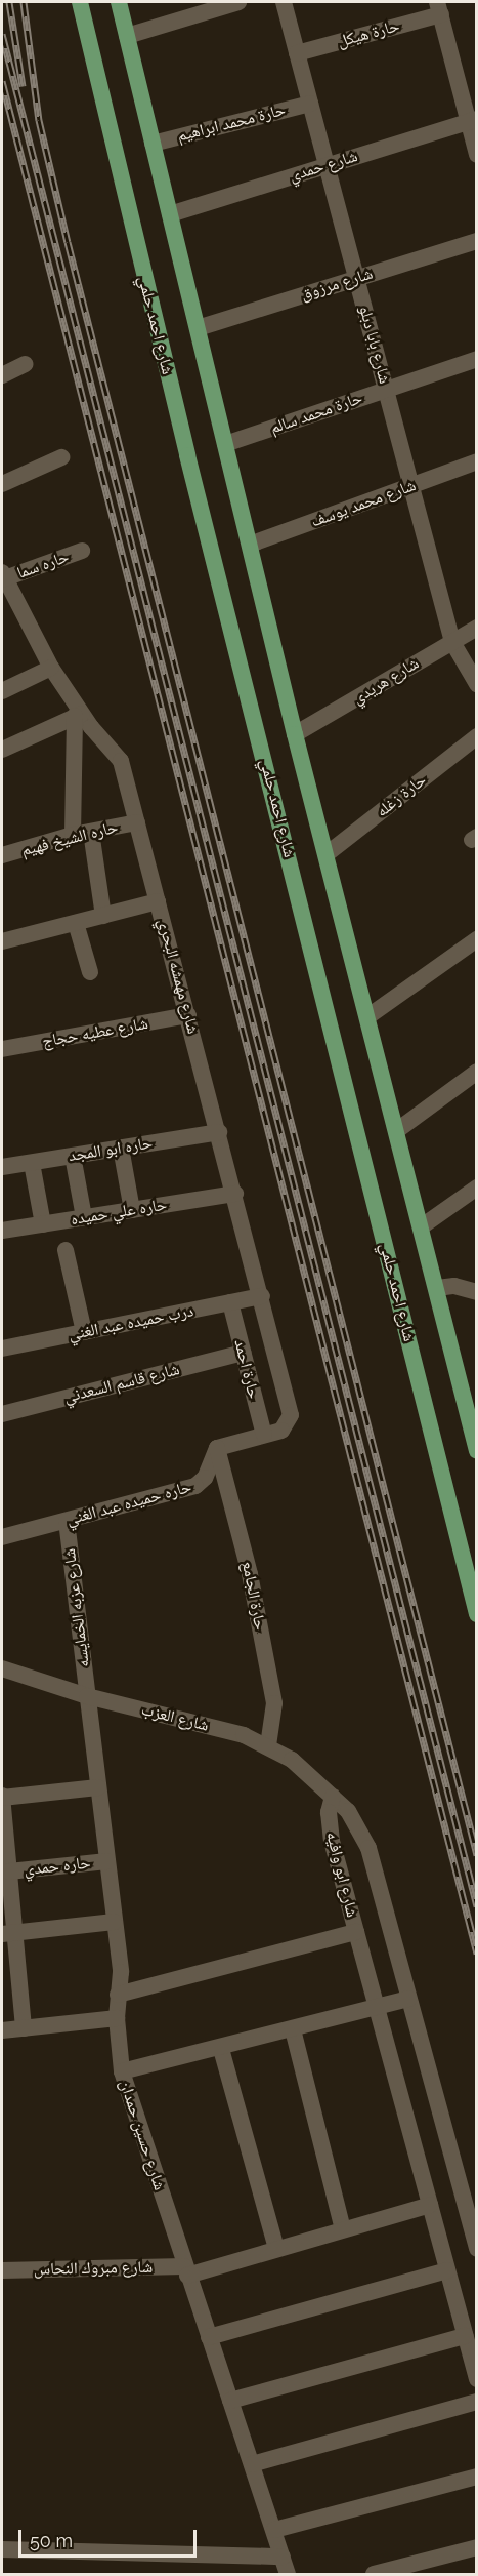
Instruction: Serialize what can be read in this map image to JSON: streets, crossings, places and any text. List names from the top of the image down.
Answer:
{
  "streets": {
    "main road": ["شارع احمد حلمي"],
    "street": [
      "حارة هيكل",
      "حارة محمد ابراهيم",
      "شارع حمدي",
      "شارع مرزوق",
      "شارع بابا دبلو",
      "حارة محمد سالم",
      "شارع محمد يوسف",
      "حاره سما",
      "شارع هريدي",
      "حارة زغله",
      "حاره الشيخ فهيم",
      "شارع مهمشه البحري",
      "شارع عطيه حجاج",
      "حاره ابو المجد",
      "حاره علي حميده",
      "درب حميده عبد الغني",
      "حارة احمد",
      "شارع قاسم السعدني",
      "حاره حميده عبد الغني",
      "حارة الجامع",
      "شارع عزبه الخمايسه",
      "شارع العزب",
      "حاره حمدي",
      "شارع ابو وافيه",
      "شارع حسين حمدان",
      "شارع مبروك النحاس"
    ]
  },
  "crossings": [
    ["حارة هيكل", "شارع بابا دبلو"],
    ["حارة محمد ابراهيم", "شارع بابا دبلو"],
    ["شارع حمدي", "شارع بابا دبلو"],
    ["شارع مرزوق", "شارع بابا دبلو"],
    ["شارع بابا دبلو", "حارة محمد سالم"],
    ["شارع بابا دبلو", "شارع محمد يوسف"],
    ["شارع بابا دبلو", "شارع هريدي"],
    ["حاره سما", "شارع مهمشه البحري"],
    ["حاره الشيخ فهيم", "شارع مهمشه البحري"],
    ["شارع مهمشه البحري", "شارع عطيه حجاج"],
    ["شارع مهمشه البحري", "حاره ابو المجد"],
    ["شارع مهمشه البحري", "حاره علي حميده"],
    ["شارع مهمشه البحري", "درب حميده عبد الغني"],
    ["شارع مهمشه البحري", "حارة احمد"],
    ["درب حميده عبد الغني", "حارة احمد"],
    ["حارة احمد", "شارع قاسم السعدني"],
    ["حاره حميده عبد الغني", "حارة الجامع"],
    ["حاره حميده عبد الغني", "شارع عزبه الخمايسه"],
    ["حارة الجامع", "شارع العزب"],
    ["شارع عزبه الخمايسه", "شارع العزب"],
    ["شارع عزبه الخمايسه", "شارع حسين حمدان"],
    ["شارع العزب", "شارع ابو وافيه"],
    ["شارع العزب", "شارع حسين حمدان"],
    ["حاره حمدي", "شارع حسين حمدان"],
    ["شارع ابو وافيه", "شارع مبروك النحاس"],
    ["شارع حسين حمدان", "شارع مبروك النحاس"]
  ],
  "scale_bar": "50 m"
}
